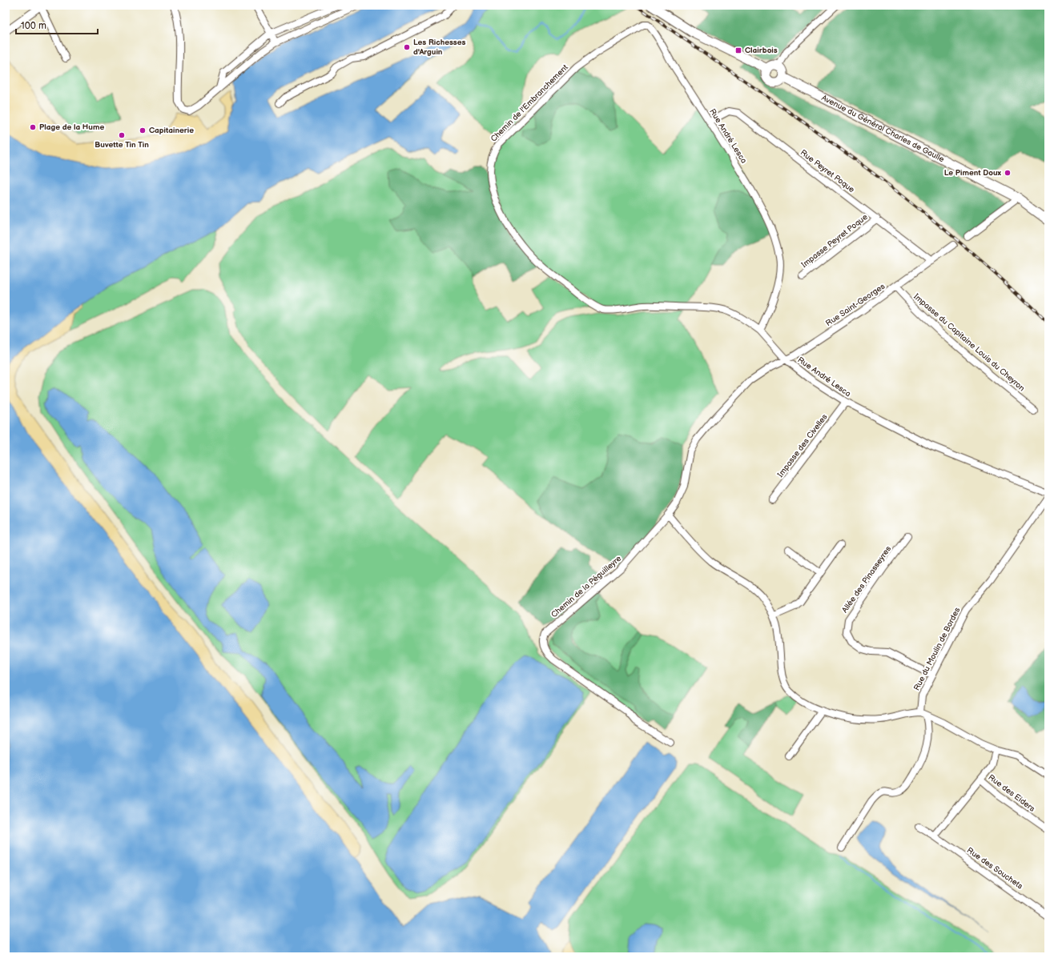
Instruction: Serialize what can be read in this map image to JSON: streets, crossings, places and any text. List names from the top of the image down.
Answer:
{
  "streets": {
    "main road": ["Avenue du Général Charles de Gaulle"],
    "street": [
      "Chemin de l'Embranchement",
      "Rue André Lesca",
      "Rue Peyret Poque",
      "Impasse Peyret Poque",
      "Rue Saint-Georges",
      "Impasse du Capitaine Louis du Cheyron",
      "Impasse des Civelles",
      "Allée des Pinasseyres",
      "Chemin de la Péguilleyre",
      "Rue du Moulin de Bordes",
      "Rue des Eiders",
      "Rue des Souchets"
    ]
  },
  "crossings": [
    ["Chemin de l'Embranchement", "Rue André Lesca"],
    ["Rue André Lesca", "Rue Peyret Poque"],
    ["Rue André Lesca", "Rue Saint-Georges"],
    ["Rue André Lesca", "Impasse des Civelles"],
    ["Rue André Lesca", "Chemin de la Péguilleyre"],
    ["Rue Peyret Poque", "Impasse Peyret Poque"],
    ["Rue Peyret Poque", "Rue Saint-Georges"],
    ["Rue Saint-Georges", "Impasse du Capitaine Louis du Cheyron"],
    ["Rue Saint-Georges", "Chemin de la Péguilleyre"],
    ["Allée des Pinasseyres", "Rue du Moulin de Bordes"]
  ],
  "places": {
    "other": [
      "Les Richesses d'Arguin",
      "Plage de la Hume",
      "Capitainerie",
      "Buvette Tin Tin",
      "Le Piment Doux"
    ],
    "transit": ["Clairbois"]
  },
  "scale_bar": "100 m"
}
